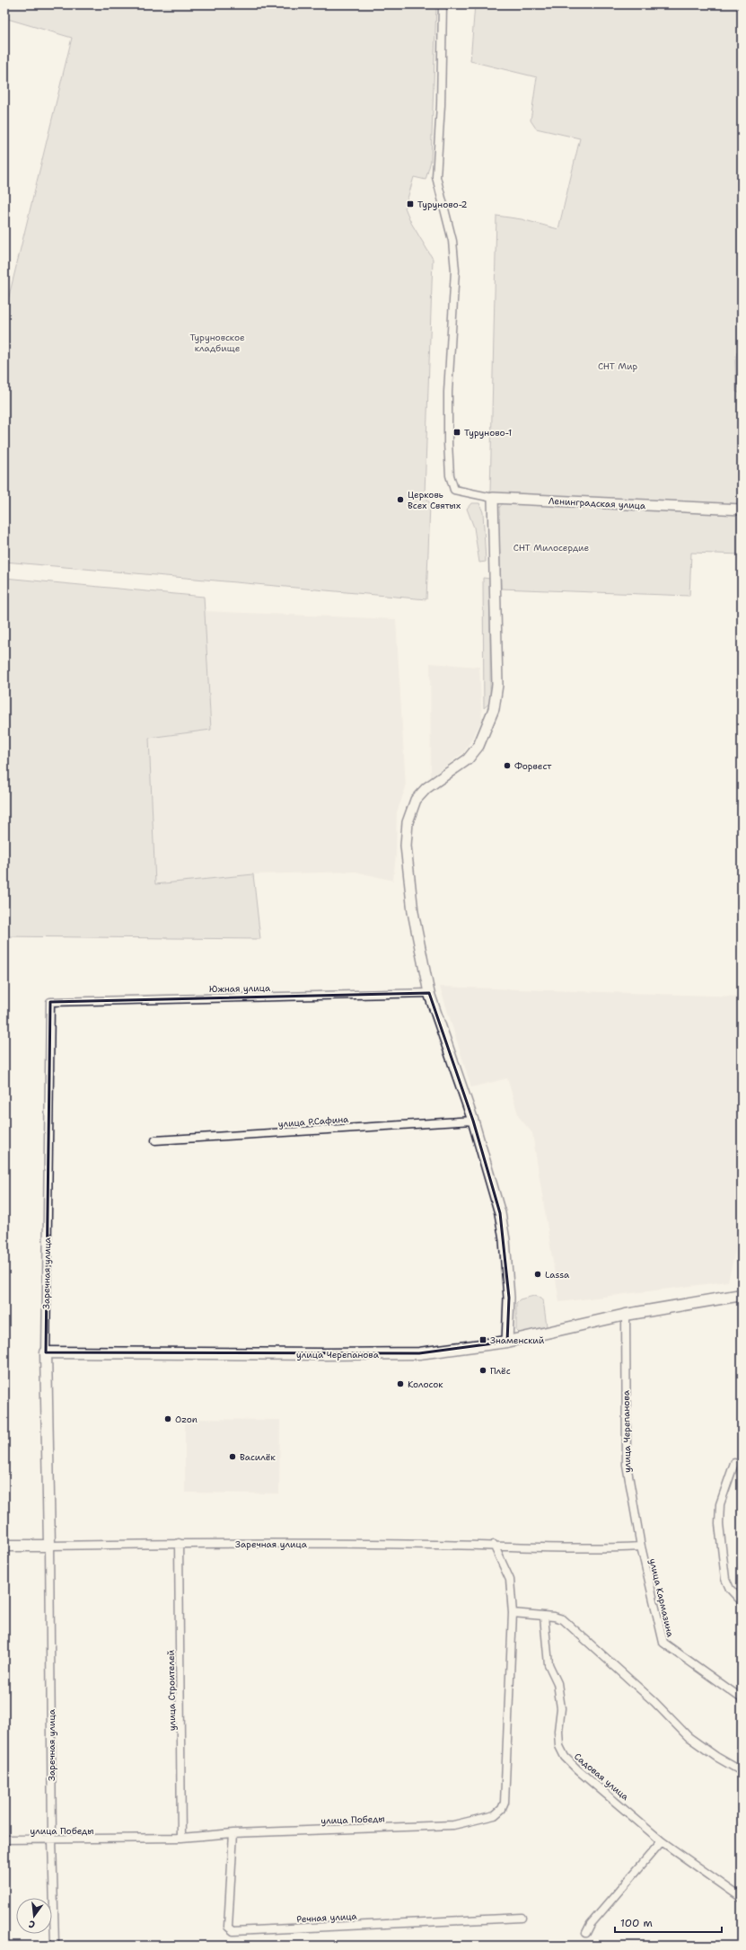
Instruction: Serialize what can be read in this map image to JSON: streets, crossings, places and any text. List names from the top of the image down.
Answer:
{
  "streets": {
    "main road": ["Заречная улица", "улица Черепанова"],
    "street": [
      "Ленинградская улица",
      "Южная улица",
      "улица Р.Сафина",
      "улица Кармазина",
      "улица Строителей",
      "Садовая улица",
      "улица Победы",
      "Речная улица"
    ]
  },
  "crossings": [
    ["Южная улица", "Заречная улица"],
    ["Заречная улица", "улица Черепанова"],
    ["Заречная улица", "улица Кармазина"],
    ["Заречная улица", "улица Строителей"],
    ["Заречная улица", "улица Победы"],
    ["улица Черепанова", "улица Кармазина"],
    ["улица Строителей", "улица Победы"],
    ["улица Победы", "Речная улица"]
  ],
  "parks": ["Туруновское кладбище", "СНТ Мир", "СНТ Милосердие"],
  "places": {
    "transit": ["Туруново-2", "Туруново-1", "Знаменский"],
    "other": [
      "Церковь Всех Святых",
      "Форвест",
      "Lassa",
      "Плёс",
      "Колосок",
      "Ozon",
      "Василёк"
    ]
  },
  "scale_bar": "100 m",
  "north": "bottom"
}
